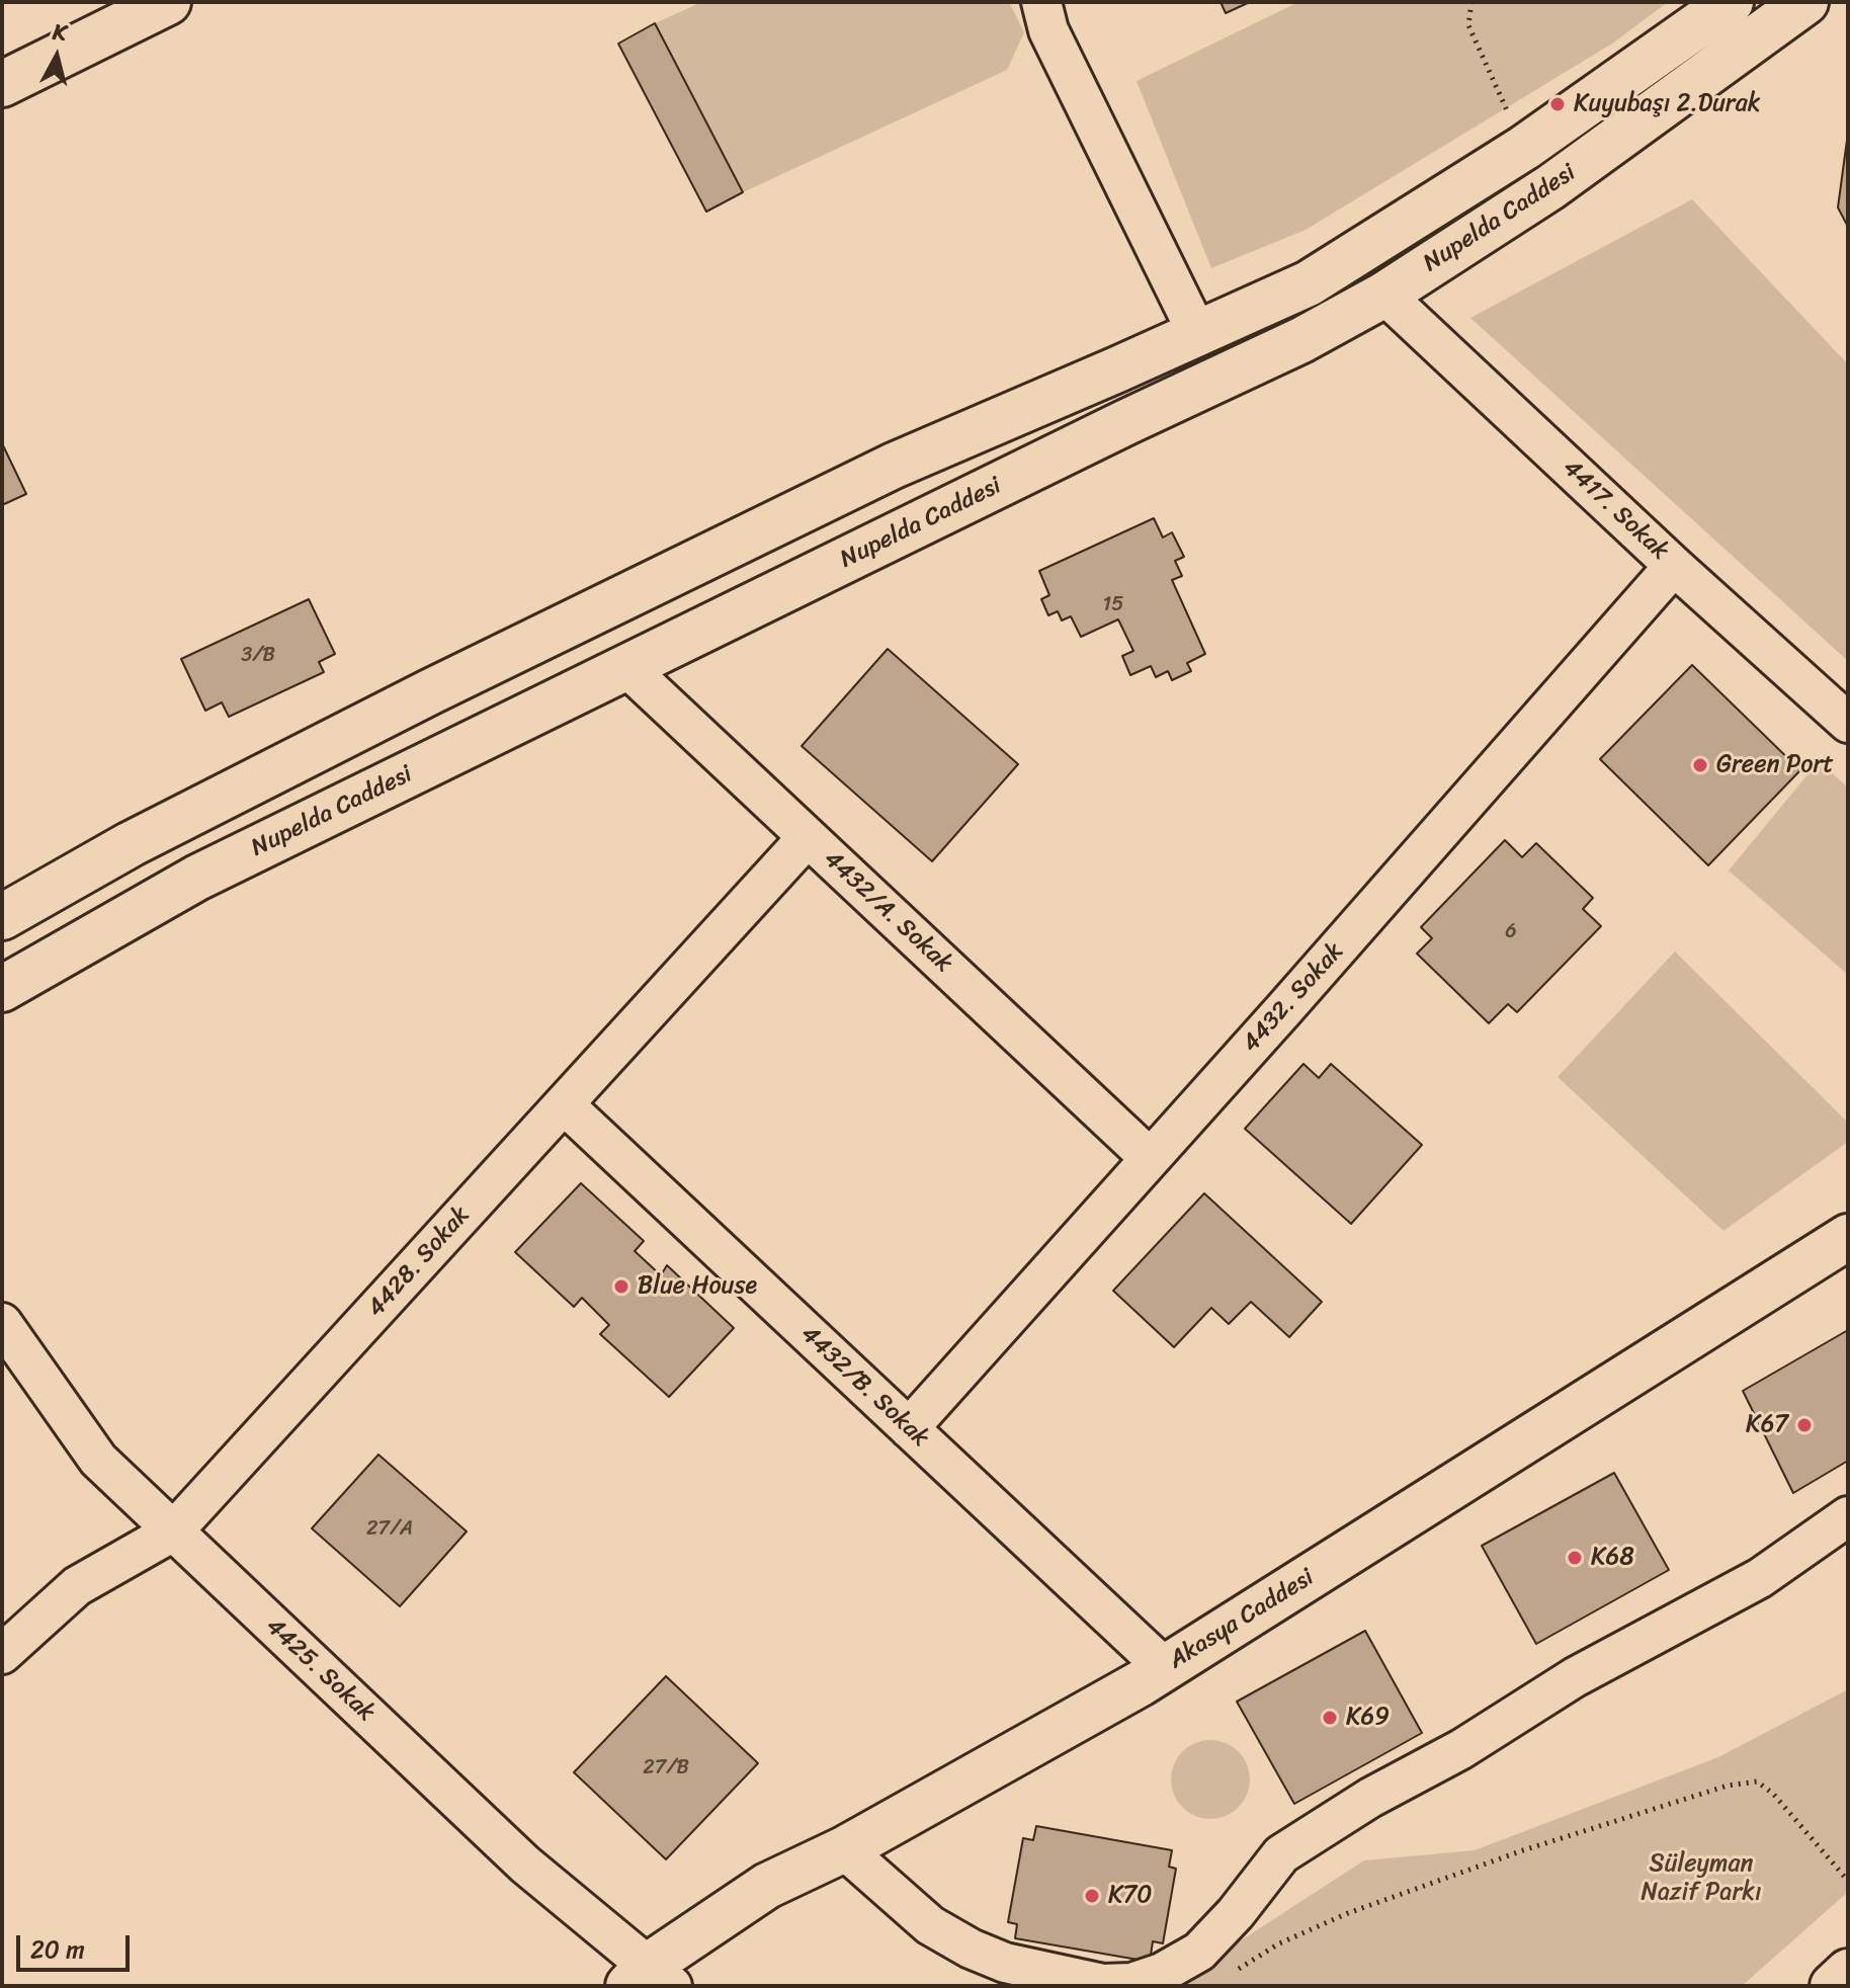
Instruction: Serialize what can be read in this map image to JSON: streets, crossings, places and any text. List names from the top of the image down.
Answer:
{
  "streets": {
    "street": [
      "Nupelda Caddesi",
      "4417. Sokak",
      "4432/A. Sokak",
      "4432. Sokak",
      "4428. Sokak",
      "4432/B. Sokak",
      "Akasya Caddesi",
      "4425. Sokak"
    ]
  },
  "crossings": [
    ["Nupelda Caddesi", "4417. Sokak"],
    ["Nupelda Caddesi", "4432/A. Sokak"],
    ["4417. Sokak", "4432. Sokak"],
    ["4432/A. Sokak", "4432. Sokak"],
    ["4432/A. Sokak", "4428. Sokak"],
    ["4432. Sokak", "4432/B. Sokak"],
    ["4428. Sokak", "4432/B. Sokak"],
    ["4428. Sokak", "4425. Sokak"],
    ["4432/B. Sokak", "Akasya Caddesi"],
    ["Akasya Caddesi", "4425. Sokak"]
  ],
  "parks": ["Süleyman Nazif Parkı"],
  "places": [
    "Kuyubaşı 2.Durak",
    "Green Port",
    "Blue House",
    "K67",
    "K68",
    "K69",
    "K70"
  ],
  "house_numbers": [
    "15",
    "3/B",
    "6",
    "27/A",
    "27/B"
  ],
  "scale_bar": "20 m",
  "north": "top"
}
